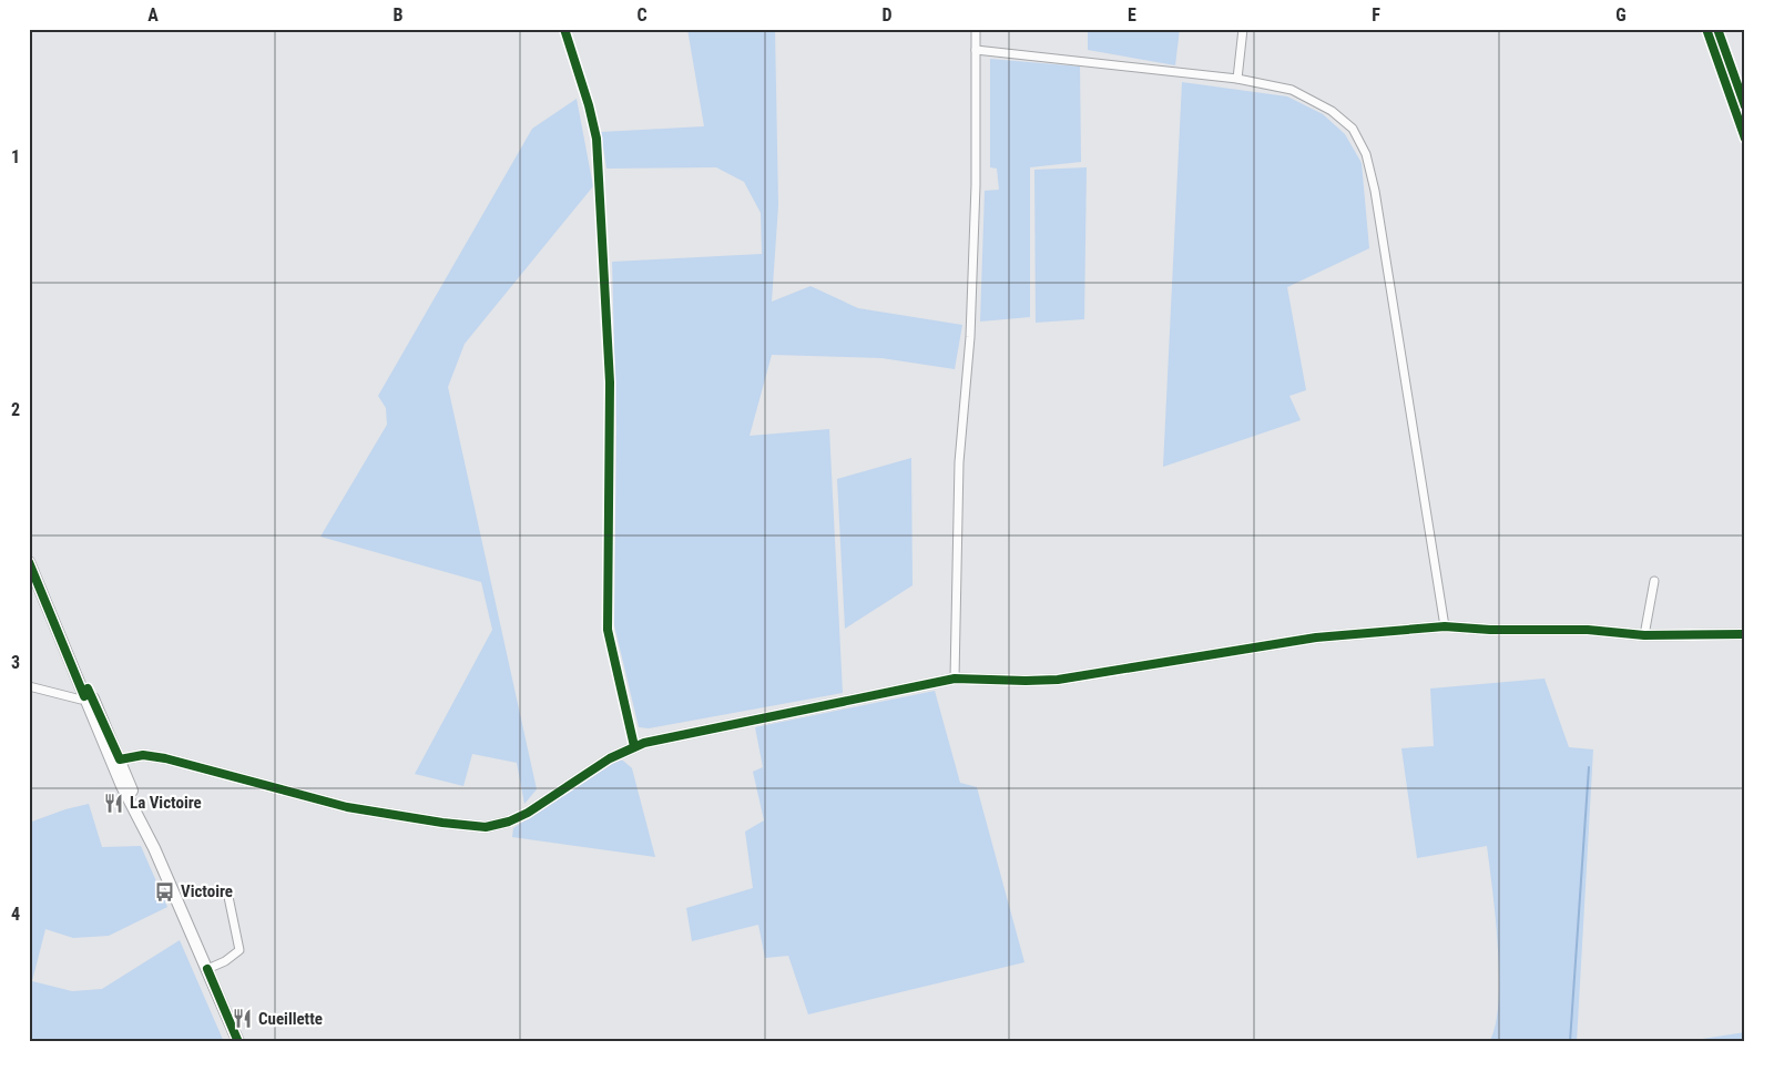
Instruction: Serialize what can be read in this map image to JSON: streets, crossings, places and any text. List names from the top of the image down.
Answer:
{
  "places": {
    "restaurant": ["La Victoire", "Cueillette"],
    "bus stop": ["Victoire"]
  },
  "grid": {
    "columns": [
      "A",
      "B",
      "C",
      "D",
      "E",
      "F",
      "G"
    ],
    "rows": [
      "1",
      "2",
      "3",
      "4"
    ]
  }
}
